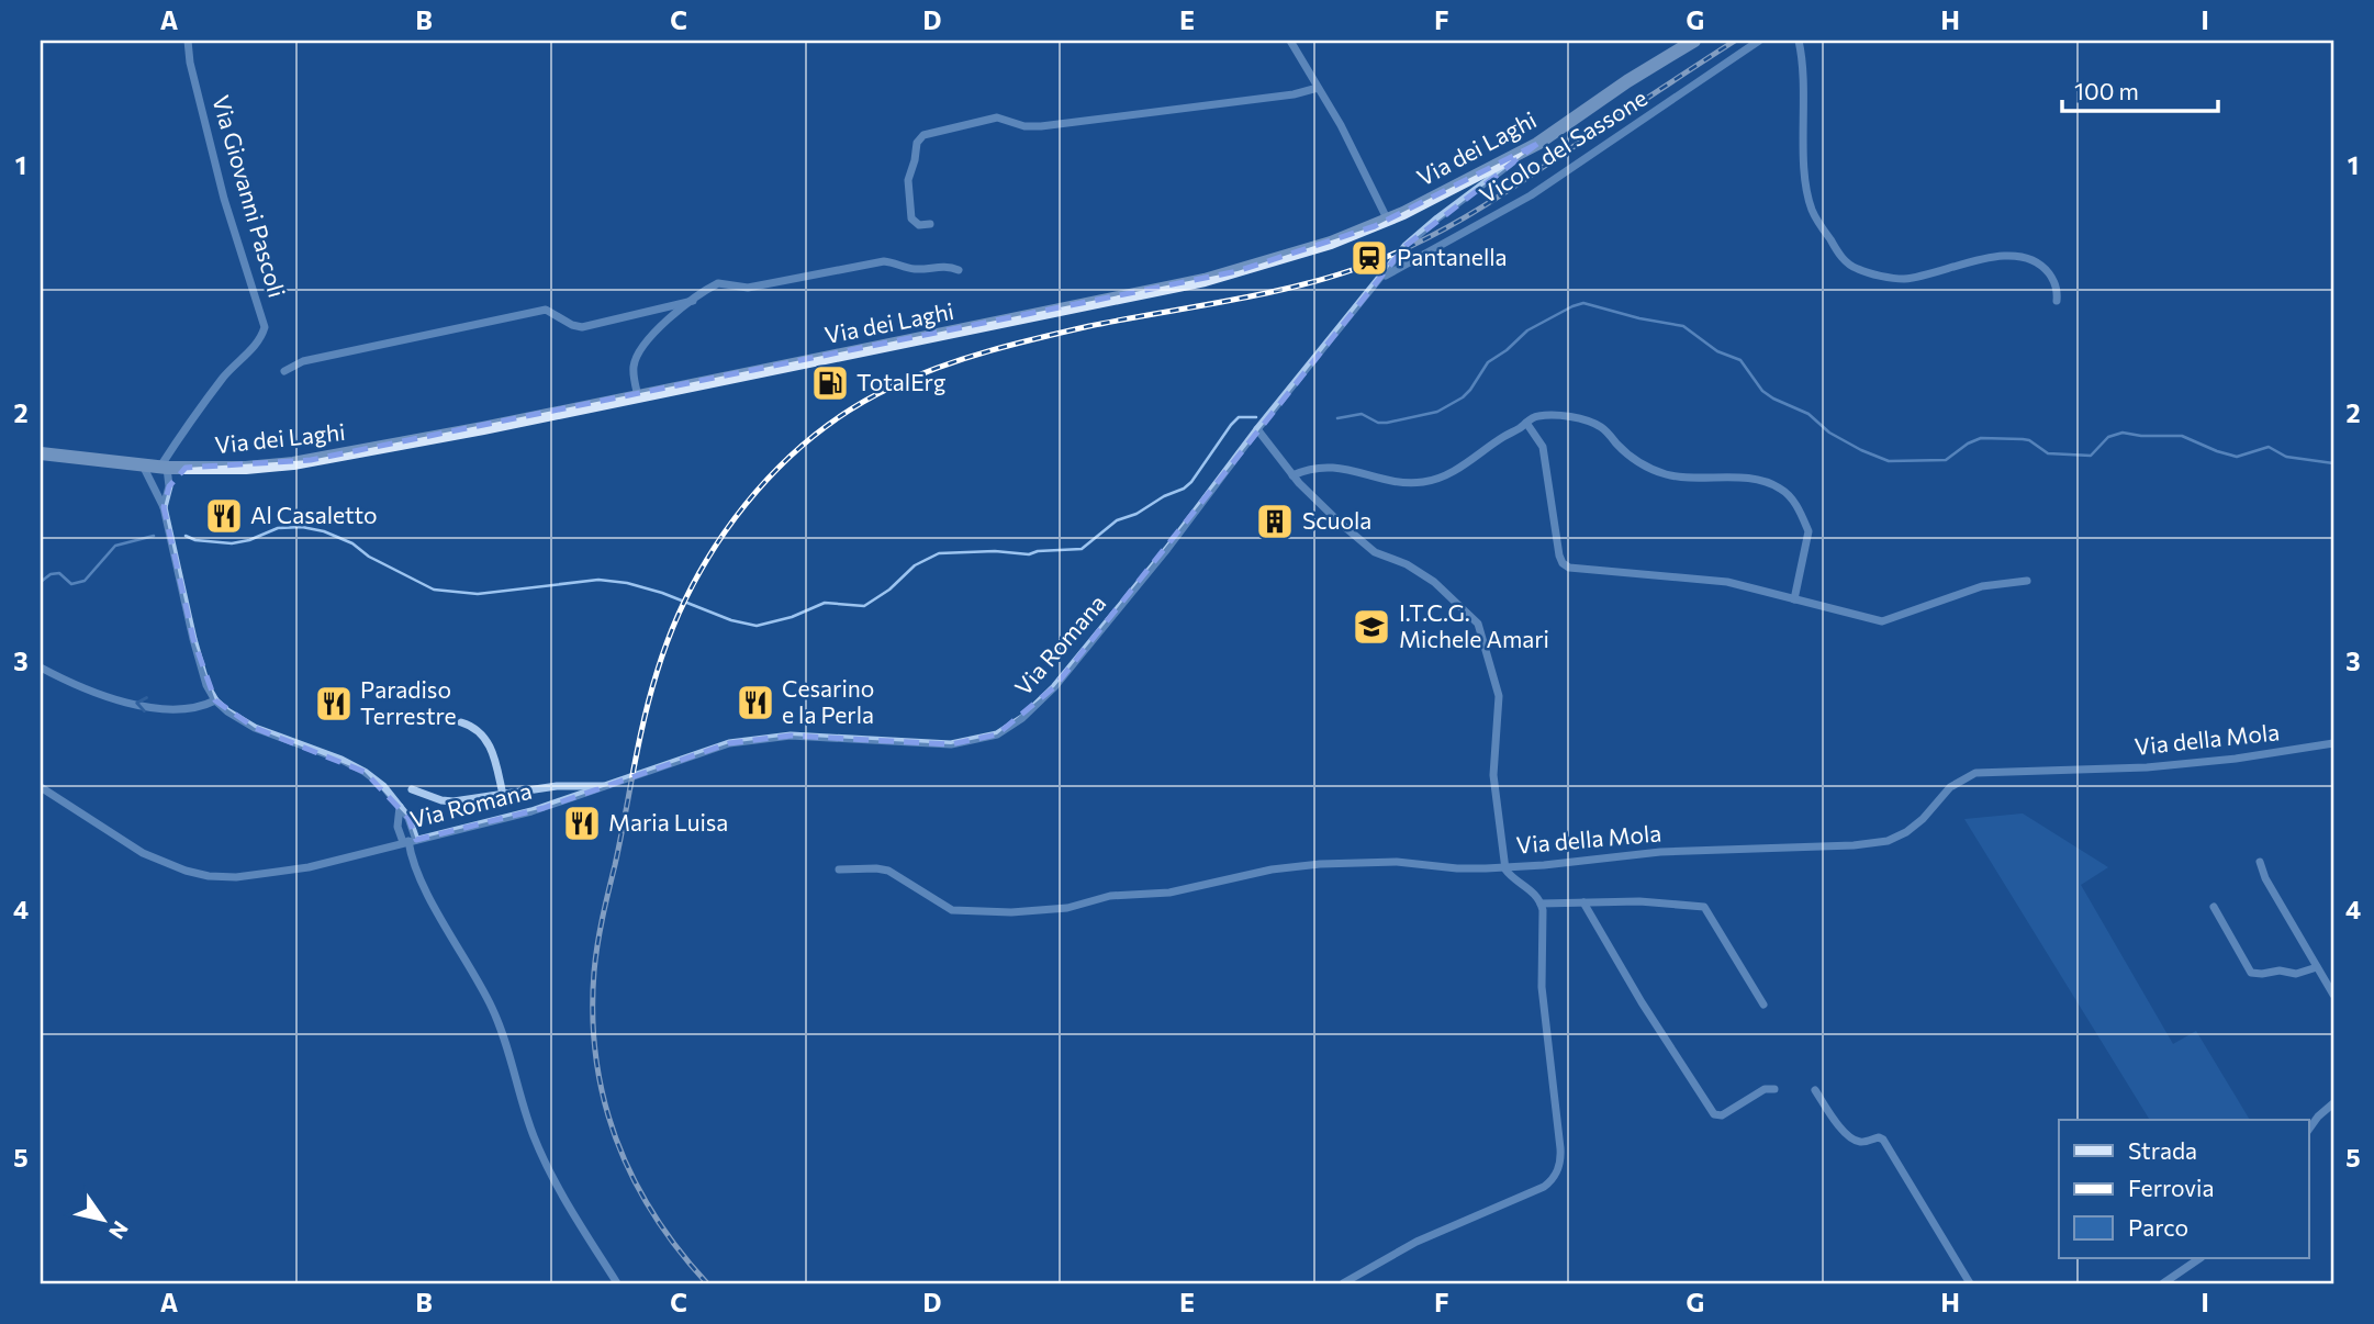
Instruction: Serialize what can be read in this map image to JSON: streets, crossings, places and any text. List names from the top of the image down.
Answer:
{
  "streets": {
    "main road": ["Via dei Laghi"],
    "street": [
      "Vicolo del Sassone",
      "Via Giovanni Pascoli",
      "Via Romana",
      "Via della Mola"
    ]
  },
  "crossings": [
    ["Vicolo del Sassone", "Via Romana"],
    ["Via dei Laghi", "Via Giovanni Pascoli"],
    ["Via dei Laghi", "Via Romana"]
  ],
  "places": {
    "station": ["Pantanella"],
    "fuel station": ["TotalErg"],
    "restaurant": [
      "Al Casaletto",
      "Cesarino e la Perla",
      "Paradiso Terrestre",
      "Maria Luisa"
    ],
    "building": ["Scuola"],
    "school or university": ["I.T.C.G. Michele Amari"]
  },
  "legend": ["Strada", "Ferrovia", "Parco"],
  "scale_bar": "100 m",
  "north": "bottom right",
  "grid": {
    "columns": [
      "A",
      "B",
      "C",
      "D",
      "E",
      "F",
      "G",
      "H",
      "I"
    ],
    "rows": [
      "1",
      "2",
      "3",
      "4",
      "5"
    ]
  }
}
